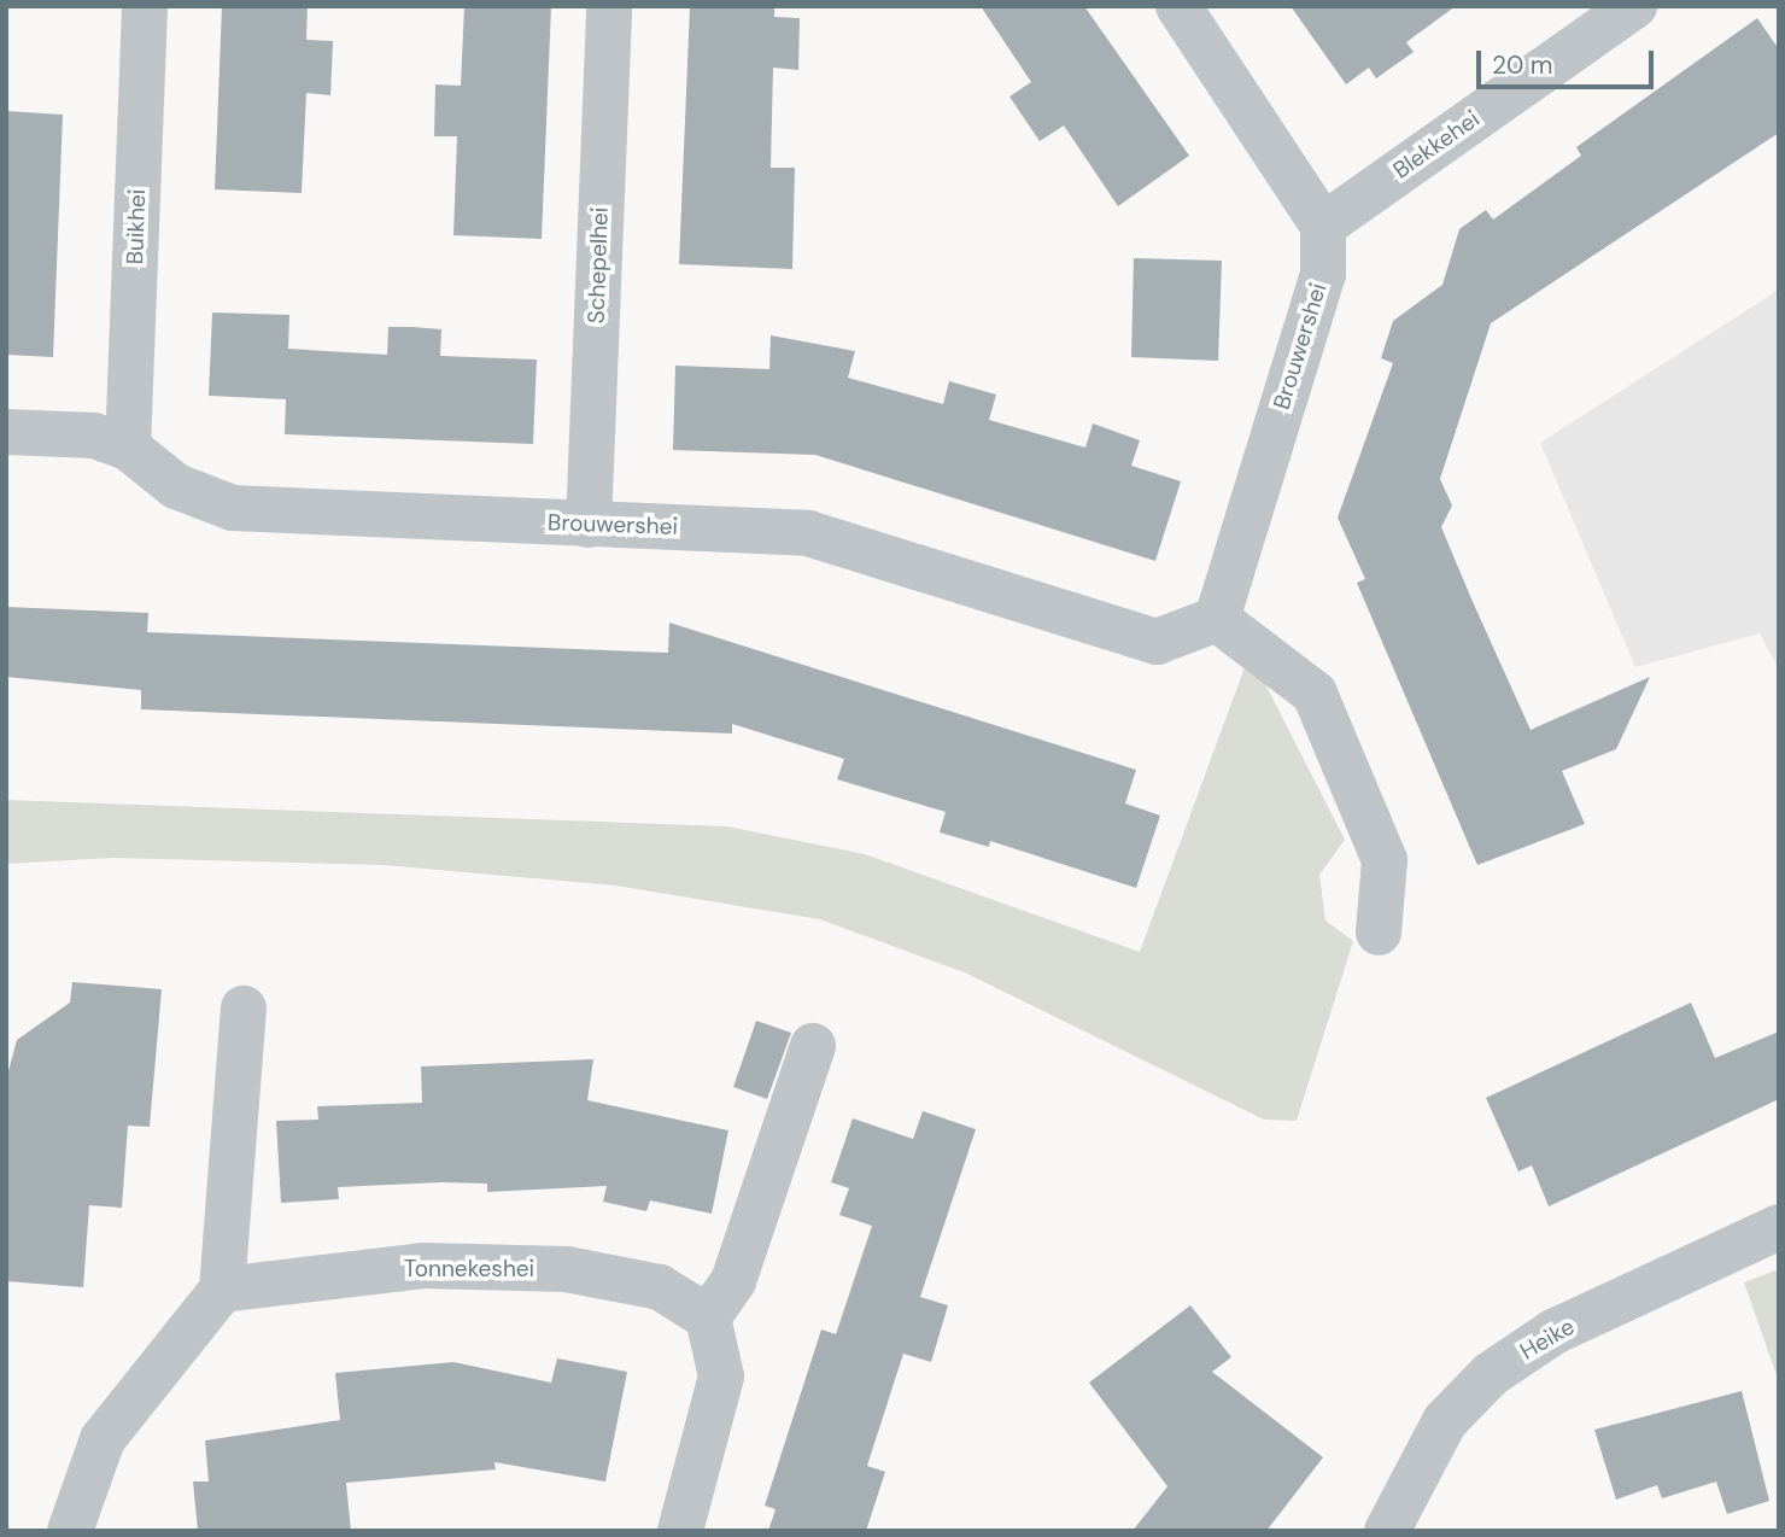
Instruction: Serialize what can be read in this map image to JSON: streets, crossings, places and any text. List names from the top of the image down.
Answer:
{
  "streets": {
    "street": [
      "Blekkehei",
      "Buikhei",
      "Schepelhei",
      "Brouwershei",
      "Tonnekeshei",
      "Heike"
    ]
  },
  "crossings": [
    ["Blekkehei", "Brouwershei"],
    ["Buikhei", "Brouwershei"],
    ["Schepelhei", "Brouwershei"]
  ],
  "scale_bar": "20 m"
}
